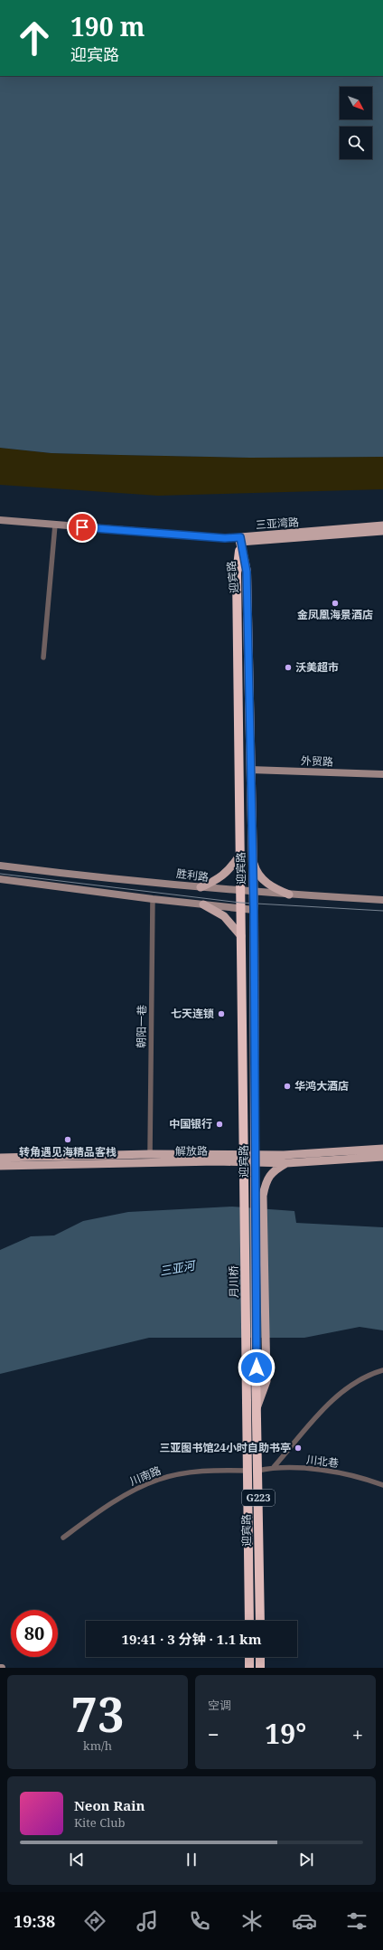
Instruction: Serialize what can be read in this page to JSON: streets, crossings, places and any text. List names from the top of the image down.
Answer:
{
  "streets": {
    "highway": ["迎宾路", "月川桥", "G223"],
    "main road": [
      "三亚湾路",
      "外贸路",
      "胜利路",
      "解放路"
    ],
    "street": ["朝阳一巷", "川北巷", "川南路"]
  },
  "crossings": [
    ["三亚湾路", "迎宾路"],
    ["迎宾路", "外贸路"],
    ["迎宾路", "胜利路"],
    ["迎宾路", "解放路"],
    ["迎宾路", "月川桥"],
    ["迎宾路", "川北巷"],
    ["迎宾路", "川南路"],
    ["朝阳一巷", "解放路"],
    ["川北巷", "川南路"]
  ],
  "water": ["三亚河"],
  "places": [
    "金凤凰海景酒店",
    "沃美超市",
    "七天连锁",
    "华鸿大酒店",
    "中国银行",
    "转角遇见海精品客栈",
    "三亚图书馆24小时自助书亭"
  ],
  "north": "bottom right",
  "page": {
    "turn": ["190 m", "迎宾路"],
    "limit": "80",
    "trip": "19:41 · 3 分钟 · 1.1 km",
    "tile": [
      ["73", "km/h"],
      "空调"
    ],
    "heat": ["−", "19°", "+"],
    "song": ["Neon Rain", "Kite Club"],
    "tabs": "19:38"
  }
}
